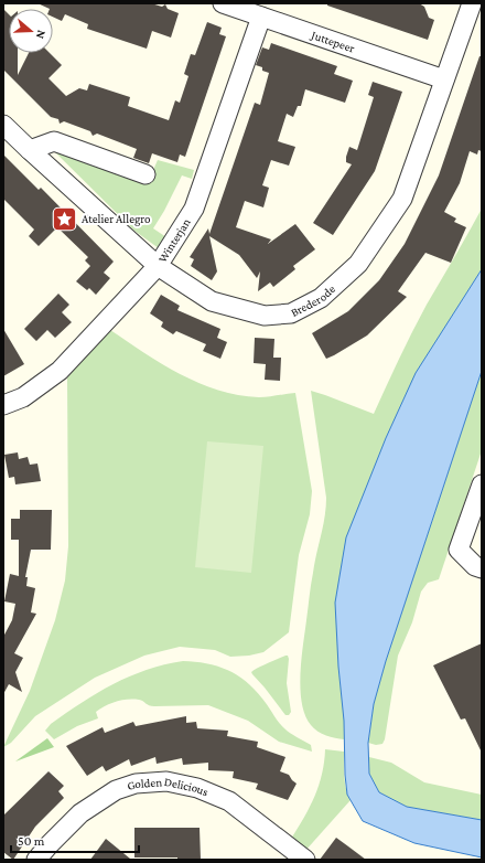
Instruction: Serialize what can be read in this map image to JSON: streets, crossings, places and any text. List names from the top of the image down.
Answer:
{
  "streets": {
    "street": [
      "Juttepeer",
      "Winterjan",
      "Brederode",
      "Golden Delicious"
    ]
  },
  "crossings": [
    ["Juttepeer", "Winterjan"],
    ["Juttepeer", "Brederode"],
    ["Winterjan", "Brederode"]
  ],
  "places": {
    "place": ["Atelier Allegro"]
  },
  "scale_bar": "50 m",
  "north": "right"
}
